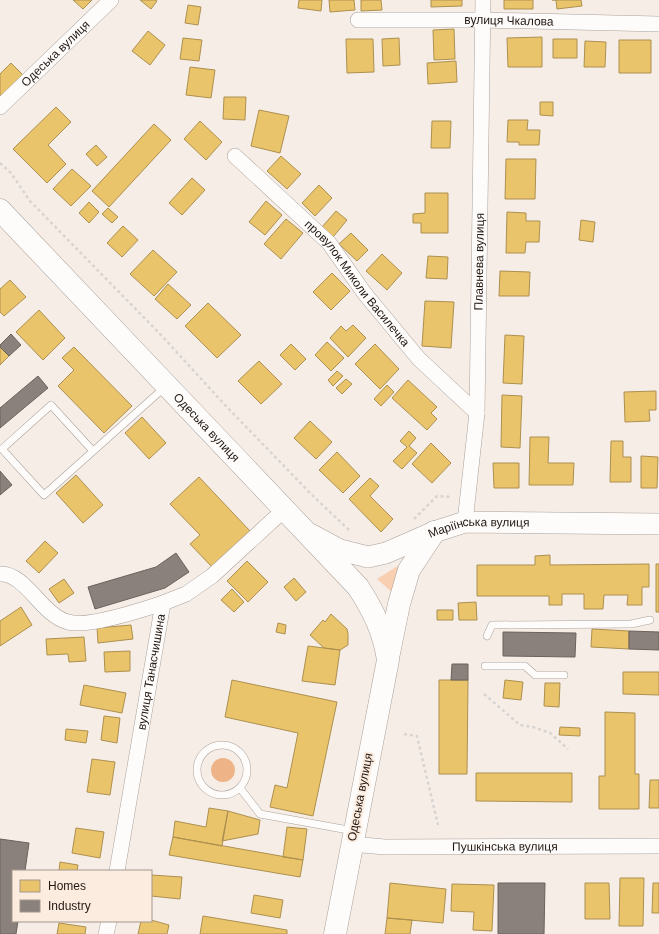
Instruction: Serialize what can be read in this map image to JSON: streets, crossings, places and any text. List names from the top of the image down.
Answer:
{
  "streets": {
    "main road": ["Одеська вулиця", "Маріїнська вулиця"],
    "street": [
      "вулиця Чкалова",
      "Плавнева вулиця",
      "провулок Миколи Василечка",
      "вулиця Танасчишина",
      "Пушкінська вулиця"
    ]
  },
  "crossings": [
    ["вулиця Чкалова", "Плавнева вулиця"],
    ["Одеська вулиця", "Маріїнська вулиця"],
    ["Одеська вулиця", "вулиця Танасчишина"],
    ["Одеська вулиця", "Пушкінська вулиця"],
    ["Плавнева вулиця", "провулок Миколи Василечка"],
    ["Плавнева вулиця", "Маріїнська вулиця"]
  ],
  "legend": ["Homes", "Industry"]
}
